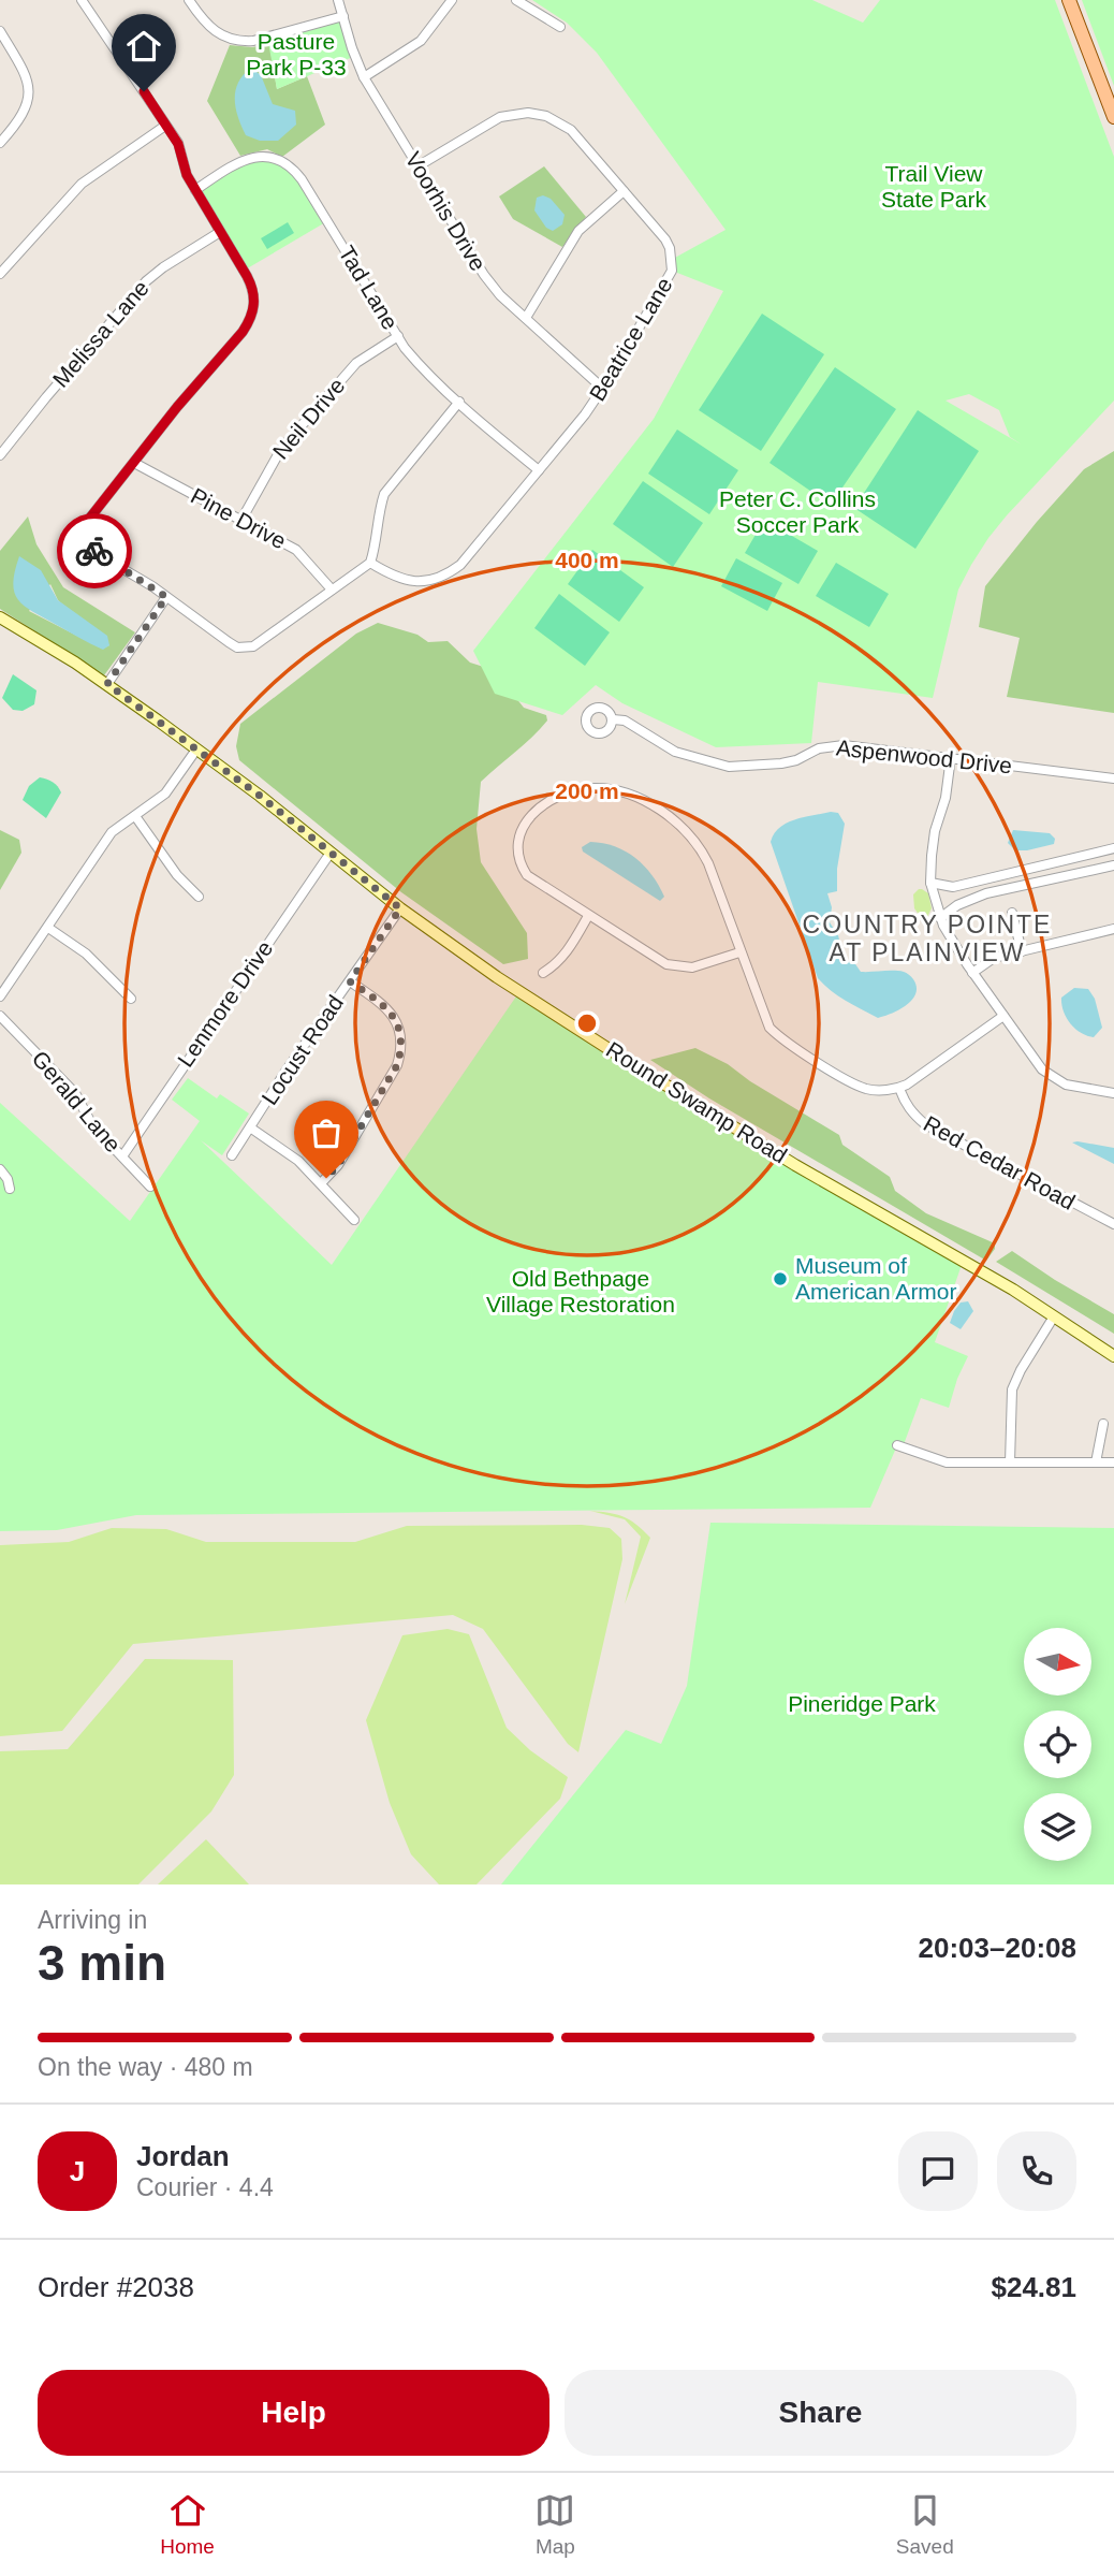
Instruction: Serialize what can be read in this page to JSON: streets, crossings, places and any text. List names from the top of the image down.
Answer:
{
  "streets": {
    "main road": ["Round Swamp Road"],
    "street": [
      "Voorhis Drive",
      "Tad Lane",
      "Melissa Lane",
      "Beatrice Lane",
      "Neil Drive",
      "Pine Drive",
      "Aspenwood Drive",
      "Lenmore Drive",
      "Locust Road",
      "Gerald Lane",
      "Red Cedar Road"
    ]
  },
  "crossings": [
    ["Voorhis Drive", "Beatrice Lane"],
    ["Tad Lane", "Beatrice Lane"],
    ["Tad Lane", "Neil Drive"],
    ["Neil Drive", "Pine Drive"],
    ["Lenmore Drive", "Gerald Lane"],
    ["Lenmore Drive", "Round Swamp Road"],
    ["Locust Road", "Round Swamp Road"]
  ],
  "districts": ["COUNTRY POINTE AT PLAINVIEW"],
  "parks": [
    "Pasture Park P-33",
    "Trail View State Park",
    "Peter C. Collins Soccer Park",
    "Old Bethpage Village Restoration",
    "Pineridge Park"
  ],
  "places": ["Museum of American Armor"],
  "north": "right",
  "page": {
    "heading": ["3 min", "Arriving in", "20:03–20:08"],
    "panel": [
      "Jordan",
      "Courier · 4.4",
      "Order #2038",
      "$24.81"
    ],
    "bar": "On the way · 480 m",
    "round": "J",
    "buttons": ["Help", "Share"],
    "tabs": ["Home", "Map", "Saved"]
  },
  "rings": ["400 m", "200 m"]
}
